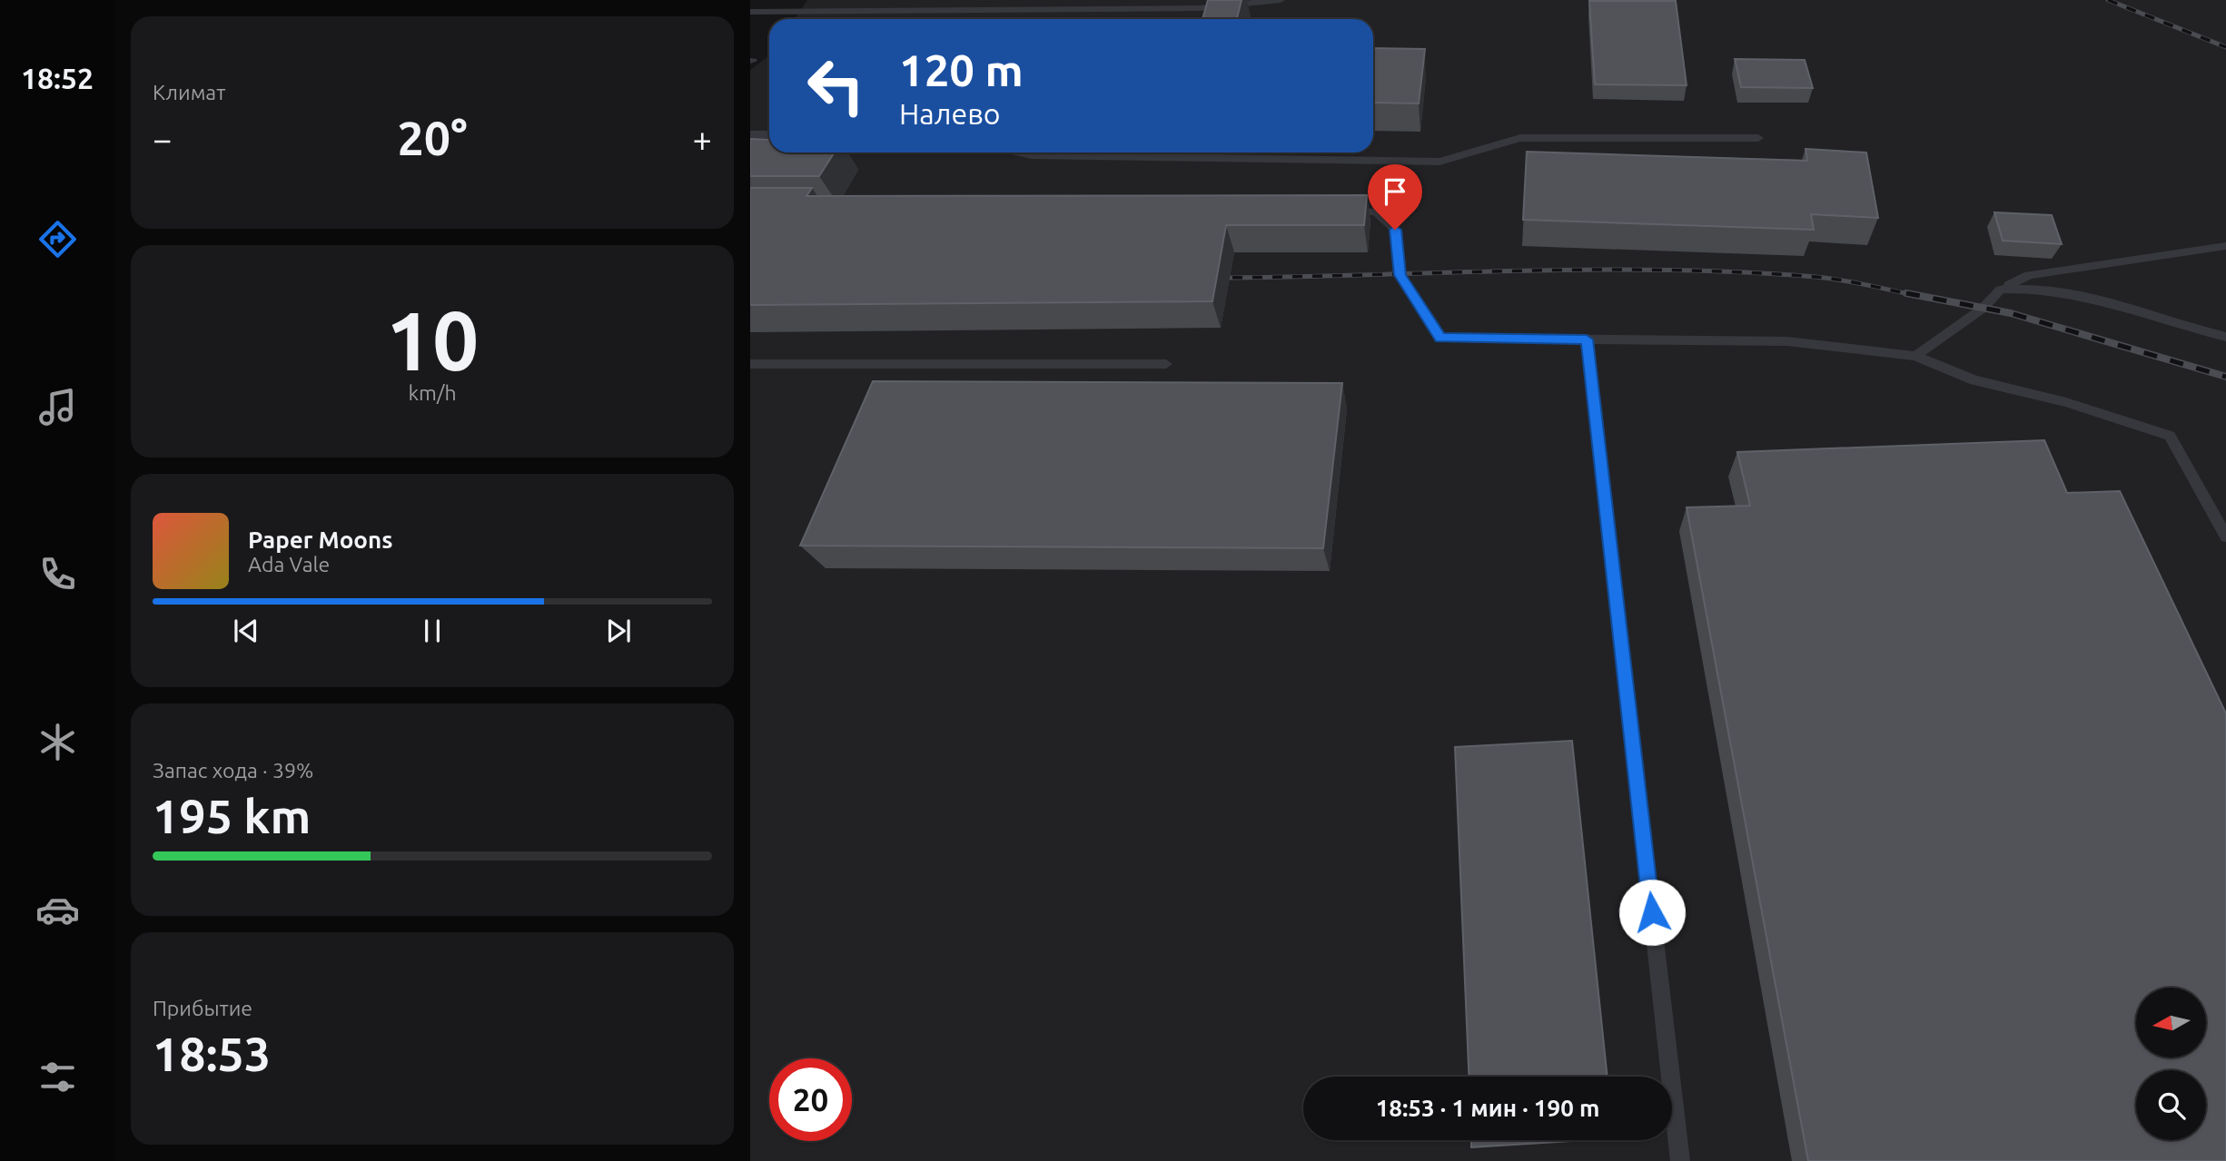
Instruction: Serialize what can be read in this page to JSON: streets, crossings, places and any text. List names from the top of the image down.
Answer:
{
  "north": "left",
  "page": {
    "tabs": "18:52",
    "tile": [
      "Климат",
      ["10", "km/h"],
      ["Запас хода · 39%", "195 km"],
      ["Прибытие", "18:53"]
    ],
    "turn": ["120 m", "Налево"],
    "heat": ["−", "20°", "+"],
    "song": ["Paper Moons", "Ada Vale"],
    "limit": "20",
    "trip": "18:53 · 1 мин · 190 m"
  }
}
